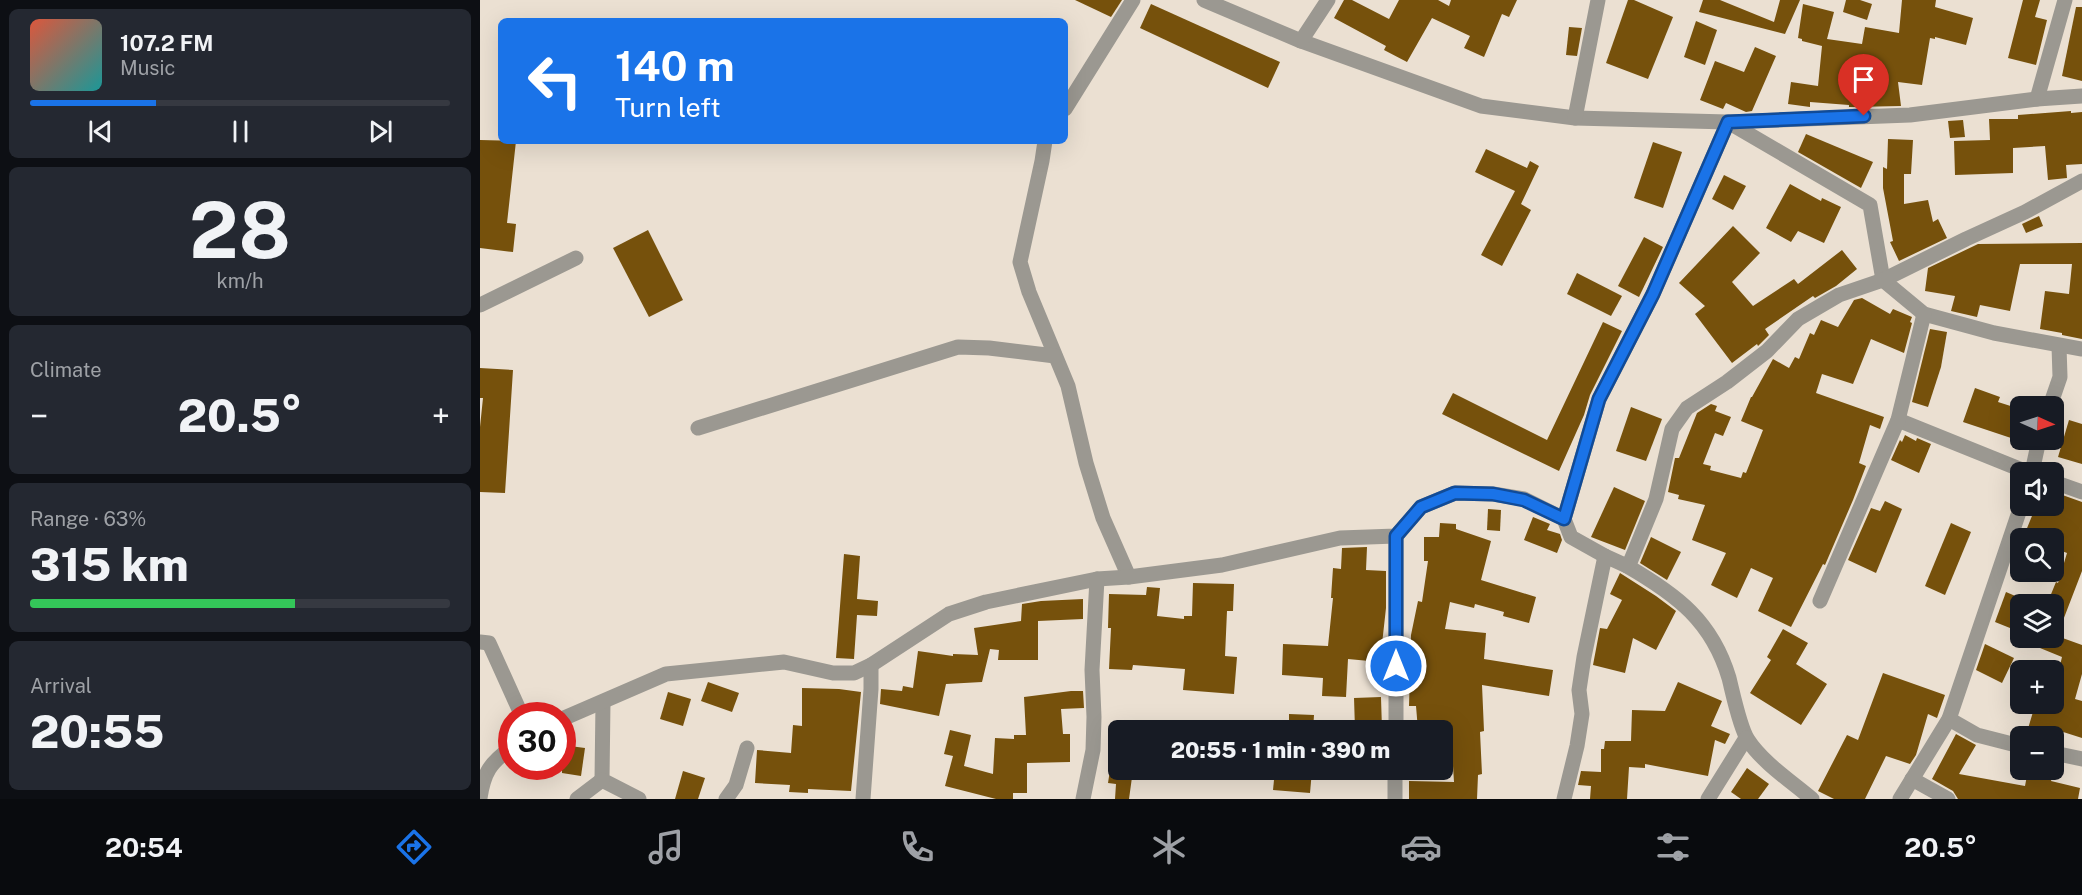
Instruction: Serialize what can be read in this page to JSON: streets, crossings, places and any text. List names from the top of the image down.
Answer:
{
  "north": "right",
  "page": {
    "turn": ["140 m", "Turn left"],
    "song": ["107.2 FM", "Music"],
    "tile": [
      ["28", "km/h"],
      "Climate",
      ["Range · 63%", "315 km"],
      ["Arrival", "20:55"]
    ],
    "heat": ["−", "20.5°", "+"],
    "map_buttons": ["+", "−"],
    "limit": "30",
    "trip": "20:55 · 1 min · 390 m",
    "tabs": ["20:54", "20.5°"]
  }
}
